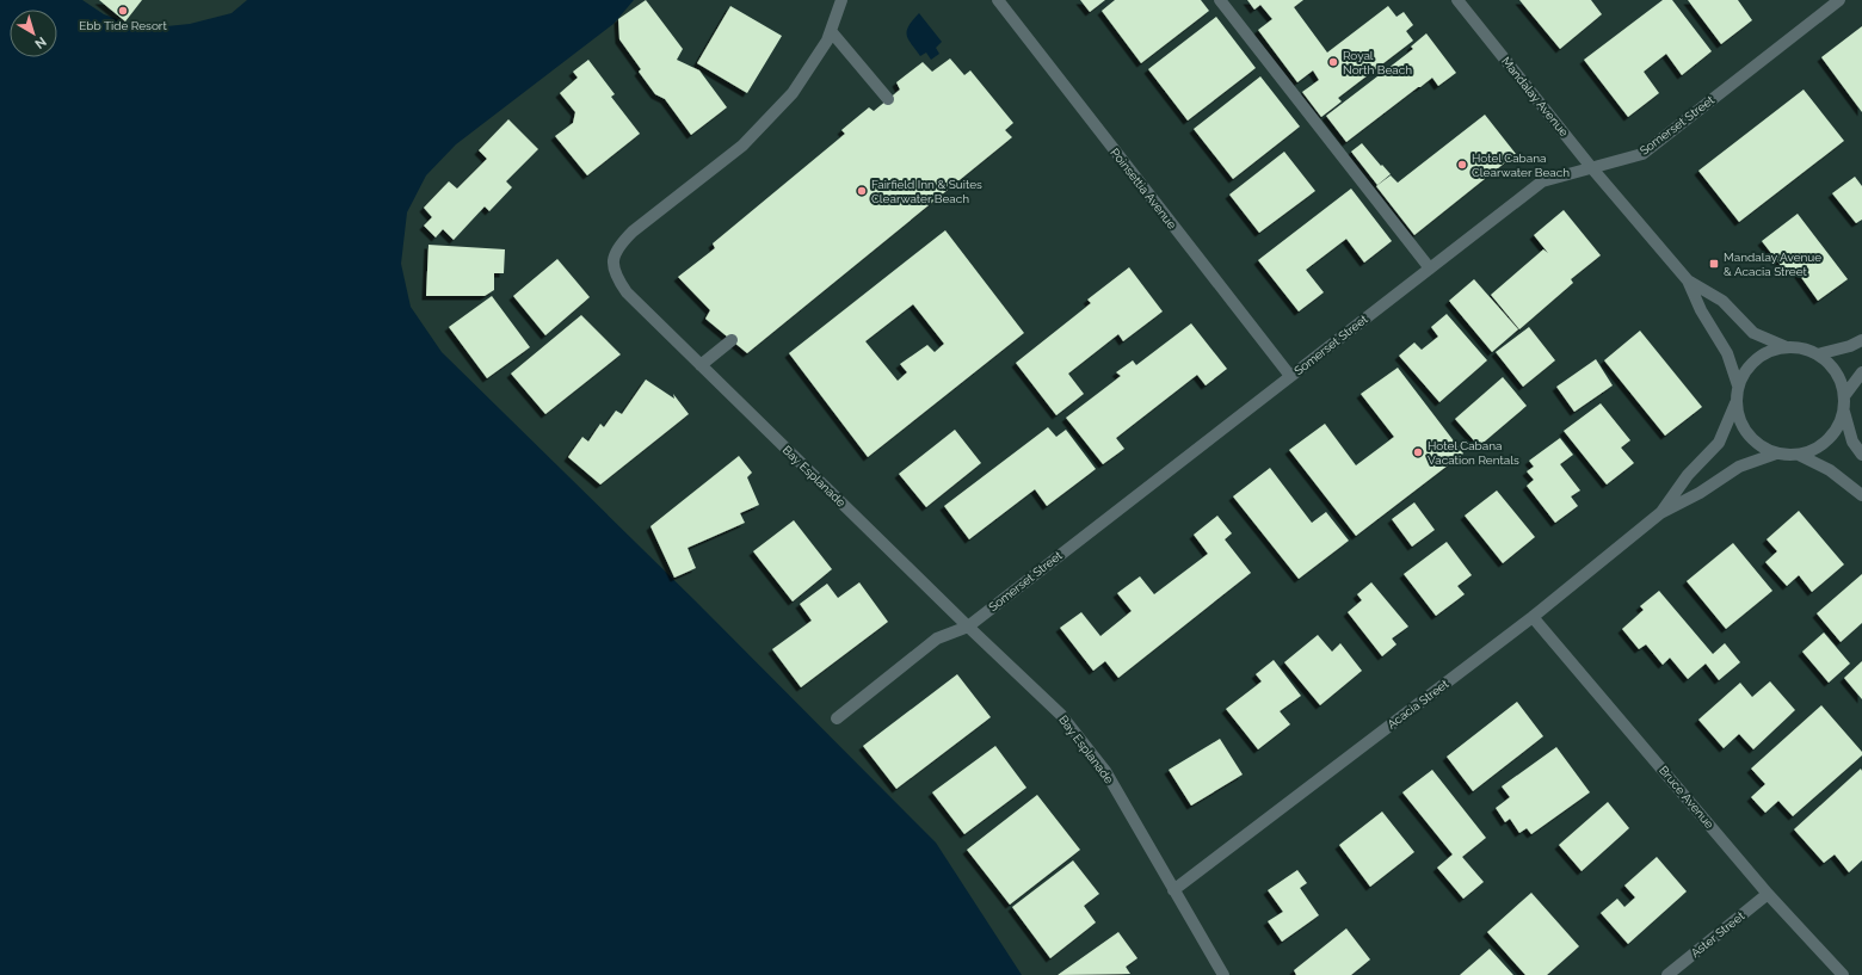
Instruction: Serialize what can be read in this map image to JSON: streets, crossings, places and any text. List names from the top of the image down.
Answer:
{
  "streets": {
    "street": [
      "Mandalay Avenue",
      "Somerset Street",
      "Poinsettia Avenue",
      "Bay Esplanade",
      "Acacia Street",
      "Bruce Avenue",
      "Aster Street"
    ]
  },
  "crossings": [
    ["Mandalay Avenue", "Somerset Street"],
    ["Mandalay Avenue", "Acacia Street"],
    ["Somerset Street", "Poinsettia Avenue"],
    ["Somerset Street", "Bay Esplanade"],
    ["Bay Esplanade", "Acacia Street"],
    ["Acacia Street", "Bruce Avenue"],
    ["Bruce Avenue", "Aster Street"]
  ],
  "places": {
    "other": [
      "Ebb Tide Resort",
      "Royal North Beach",
      "Hotel Cabana Clearwater Beach",
      "Fairfield Inn & Suites Clearwater Beach",
      "Hotel Cabana Vacation Rentals"
    ],
    "transit": ["Mandalay Avenue & Acacia Street"]
  },
  "north": "bottom right"
}
